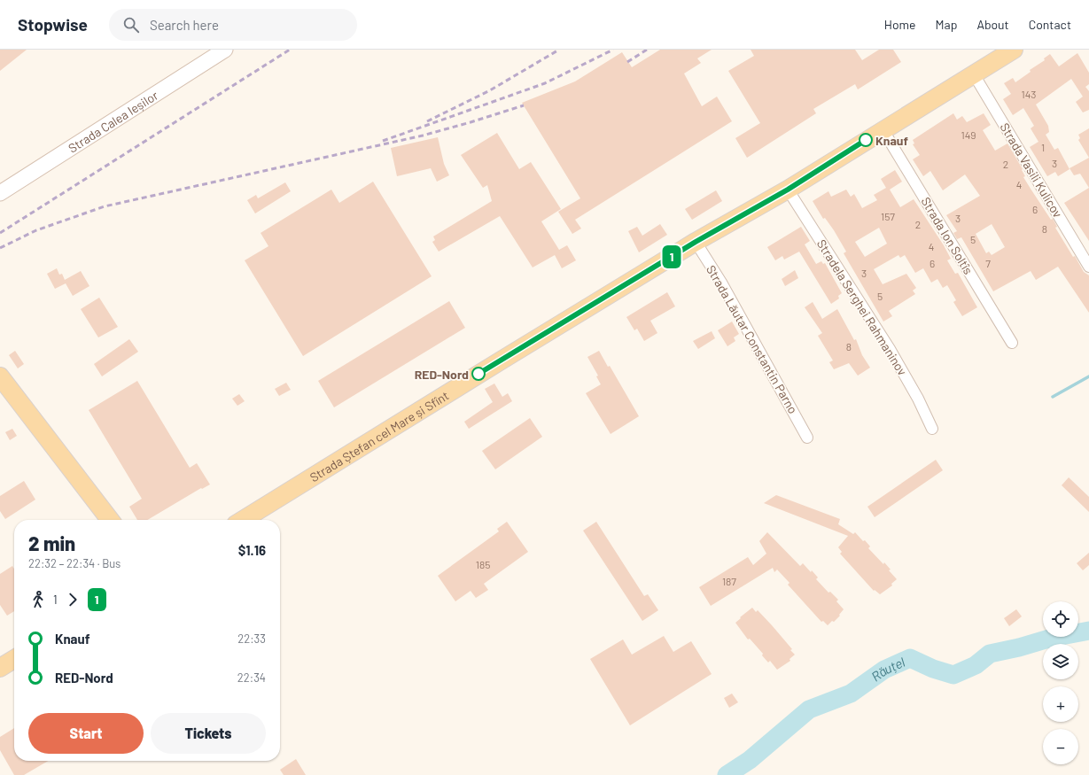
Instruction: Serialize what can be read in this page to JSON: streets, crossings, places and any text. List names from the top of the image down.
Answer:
{
  "streets": {
    "main road": ["Strada Ștefan cel Mare și Sfînt"],
    "street": [
      "Strada Calea Ieșilor",
      "Strada Vasili Kulicov",
      "Strada Ion Soltîs",
      "Stradela Serghei Rahmaninov",
      "Strada Lăutar Constantin Parno"
    ]
  },
  "crossings": [
    ["Strada Vasili Kulicov", "Strada Ștefan cel Mare și Sfînt"],
    ["Strada Ion Soltîs", "Strada Ștefan cel Mare și Sfînt"],
    ["Stradela Serghei Rahmaninov", "Strada Ștefan cel Mare și Sfînt"],
    ["Strada Lăutar Constantin Parno", "Strada Ștefan cel Mare și Sfînt"]
  ],
  "water": ["Răuțel"],
  "places": ["Knauf", "RED-Nord"],
  "lines": ["bus line 1"],
  "house_numbers": [
    "143",
    "149",
    "1",
    "3",
    "2",
    "4",
    "6",
    "157",
    "3",
    "2",
    "8",
    "5",
    "4",
    "6",
    "7",
    "3",
    "5",
    "8",
    "185",
    "187"
  ],
  "page": {
    "header": "Stopwise",
    "search": "Search here",
    "nav": [
      "Home",
      "Map",
      "About",
      "Contact"
    ],
    "on_map": "1",
    "heading": ["2 min", "22:32 – 22:34 · Bus", "$1.16"],
    "legs": ["1", "1"],
    "map_buttons": ["+", "−"],
    "list": [
      {
        "name": "Knauf",
        "value": "22:33"
      },
      {
        "name": "RED-Nord",
        "value": "22:34"
      }
    ],
    "buttons": ["Start", "Tickets"]
  }
}
